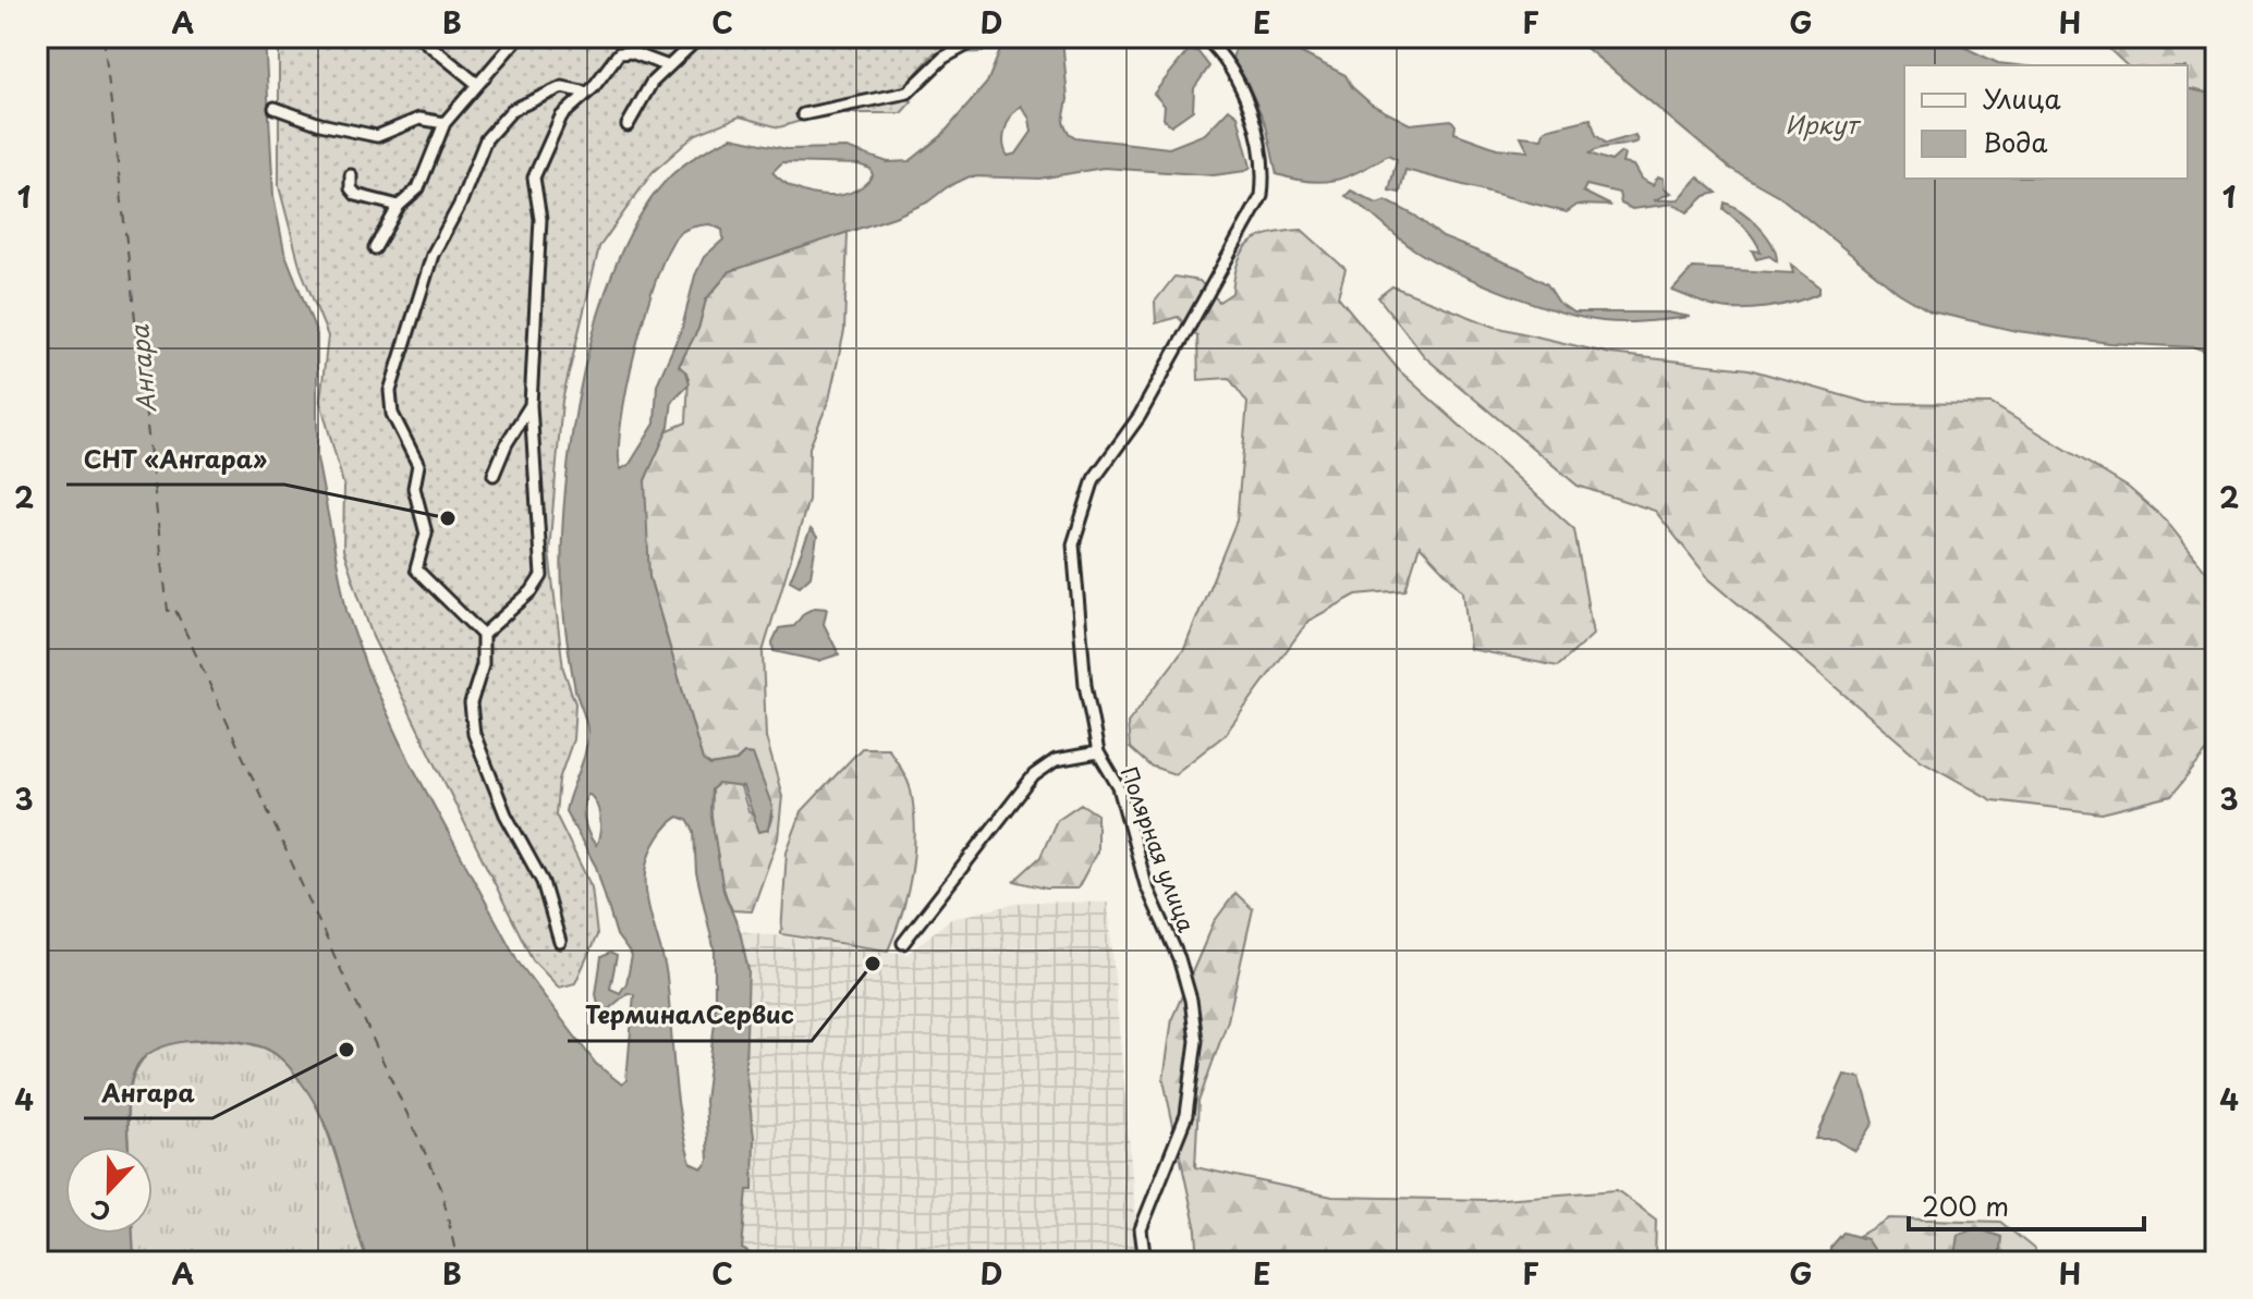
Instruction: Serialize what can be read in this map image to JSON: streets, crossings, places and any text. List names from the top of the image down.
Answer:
{
  "streets": {
    "street": ["Полярная улица"]
  },
  "water": ["Иркут", "Ангара"],
  "places": ["СНТ «Ангара»", "ТерминалСервис", "Ангара"],
  "legend": ["Улица", "Вода"],
  "scale_bar": "200 m",
  "north": "bottom",
  "grid": {
    "columns": [
      "A",
      "B",
      "C",
      "D",
      "E",
      "F",
      "G",
      "H"
    ],
    "rows": [
      "1",
      "2",
      "3",
      "4"
    ]
  }
}
